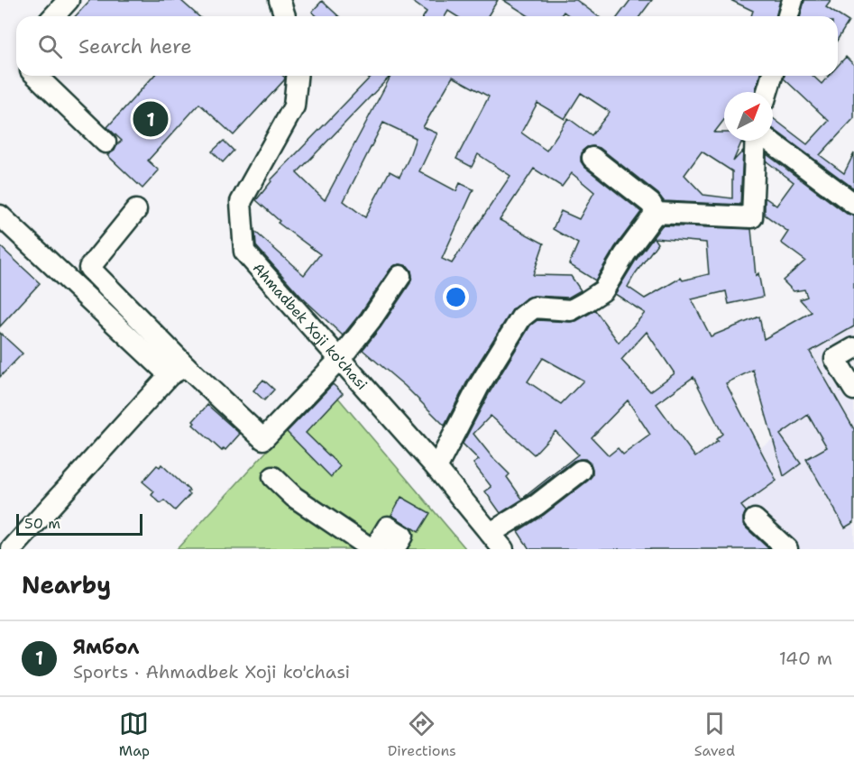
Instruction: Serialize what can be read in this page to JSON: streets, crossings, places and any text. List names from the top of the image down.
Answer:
{
  "streets": {
    "street": ["Ahmadbek Xoji ko'chasi"]
  },
  "scale_bar": "50 m",
  "north": "top right",
  "page": {
    "search": "Search here",
    "pins": "1",
    "scale": "50 m",
    "heading": "Nearby",
    "list": [
      {
        "mark": "1",
        "name": "Ямбол",
        "note": "Sports · Ahmadbek Xoji ko'chasi",
        "value": "140 m"
      }
    ],
    "nav": ["Map", "Directions", "Saved"]
  }
}
